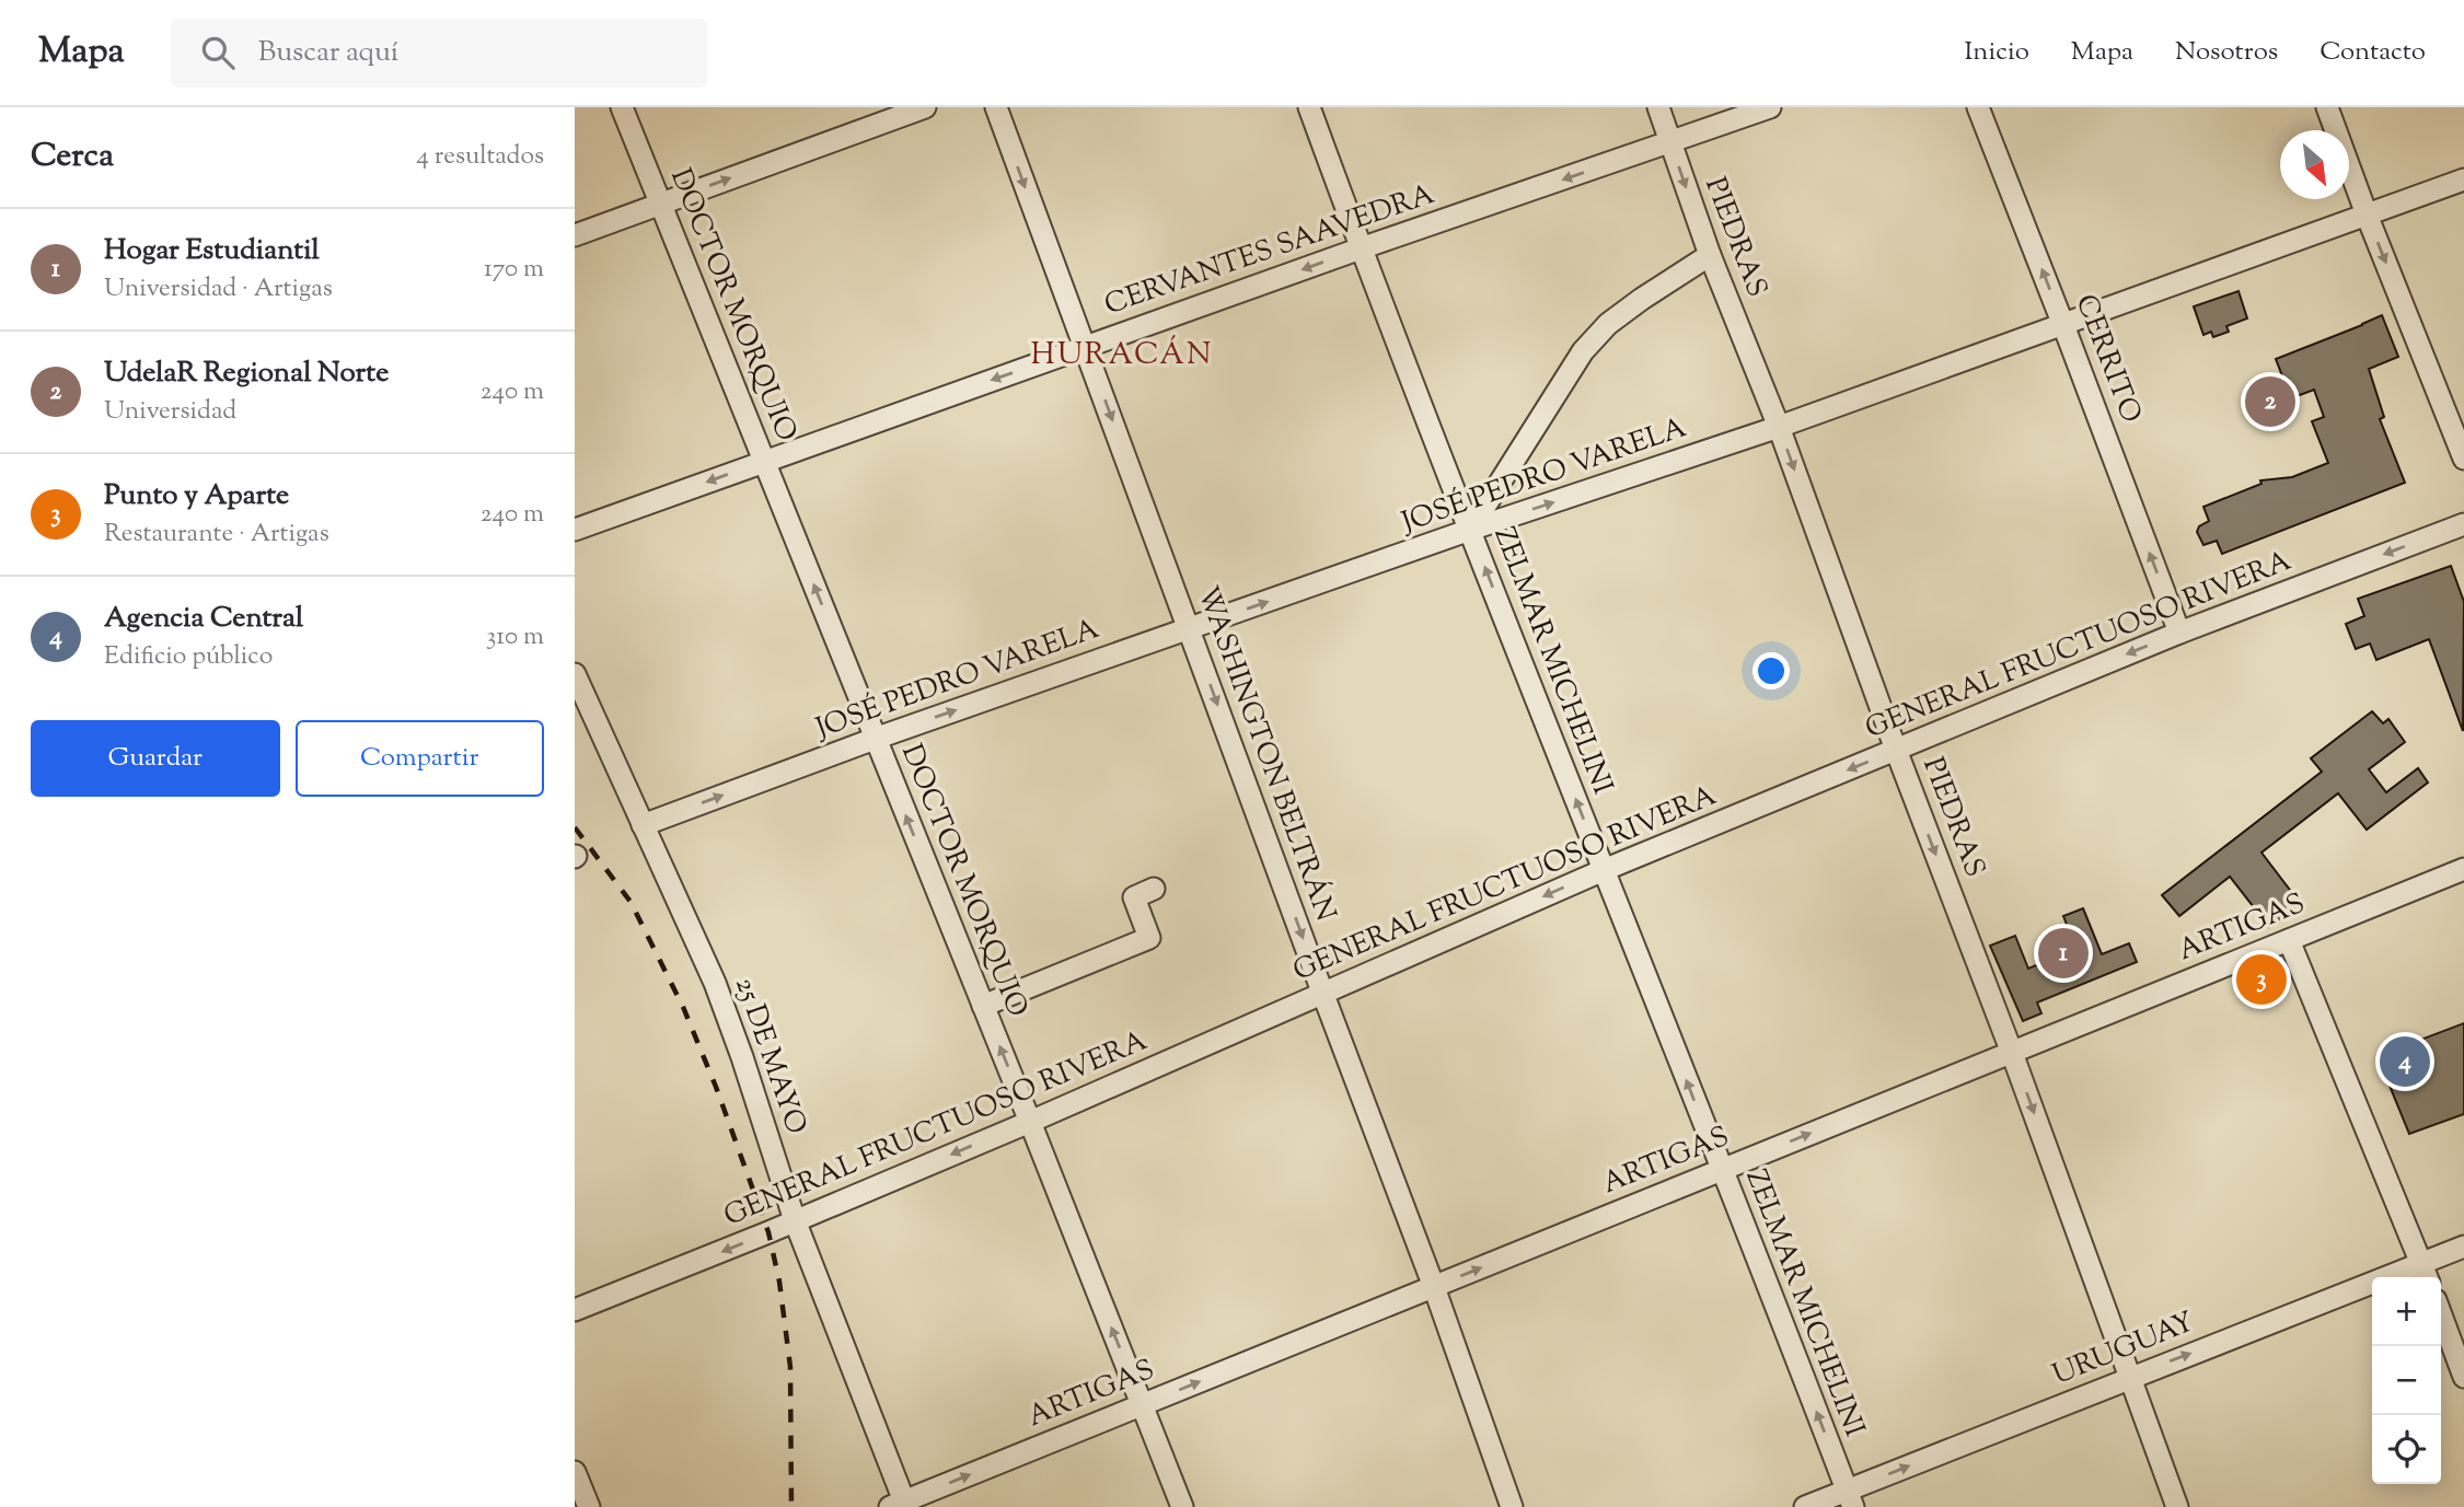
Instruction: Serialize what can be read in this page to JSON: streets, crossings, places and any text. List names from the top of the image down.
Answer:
{
  "streets": {
    "street": [
      "PIEDRAS",
      "CERVANTES SAAVEDRA",
      "DOCTOR MORQUIO",
      "CERRITO",
      "JOSÉ PEDRO VARELA",
      "GENERAL FRUCTUOSO RIVERA",
      "ZELMAR MICHELINI",
      "WASHINGTON BELTRÁN",
      "ARTIGAS",
      "25 DE MAYO",
      "URUGUAY"
    ]
  },
  "crossings": [
    ["PIEDRAS", "CERVANTES SAAVEDRA"],
    ["PIEDRAS", "JOSÉ PEDRO VARELA"],
    ["PIEDRAS", "GENERAL FRUCTUOSO RIVERA"],
    ["PIEDRAS", "ARTIGAS"],
    ["PIEDRAS", "URUGUAY"],
    ["CERVANTES SAAVEDRA", "DOCTOR MORQUIO"],
    ["CERVANTES SAAVEDRA", "ZELMAR MICHELINI"],
    ["CERVANTES SAAVEDRA", "WASHINGTON BELTRÁN"],
    ["DOCTOR MORQUIO", "JOSÉ PEDRO VARELA"],
    ["DOCTOR MORQUIO", "GENERAL FRUCTUOSO RIVERA"],
    ["DOCTOR MORQUIO", "ARTIGAS"],
    ["CERRITO", "JOSÉ PEDRO VARELA"],
    ["CERRITO", "GENERAL FRUCTUOSO RIVERA"],
    ["JOSÉ PEDRO VARELA", "ZELMAR MICHELINI"],
    ["JOSÉ PEDRO VARELA", "WASHINGTON BELTRÁN"],
    ["JOSÉ PEDRO VARELA", "25 DE MAYO"],
    ["GENERAL FRUCTUOSO RIVERA", "ZELMAR MICHELINI"],
    ["GENERAL FRUCTUOSO RIVERA", "WASHINGTON BELTRÁN"],
    ["GENERAL FRUCTUOSO RIVERA", "25 DE MAYO"],
    ["ZELMAR MICHELINI", "ARTIGAS"],
    ["ZELMAR MICHELINI", "URUGUAY"],
    ["WASHINGTON BELTRÁN", "ARTIGAS"],
    ["ARTIGAS", "25 DE MAYO"]
  ],
  "one_way": [
    "PIEDRAS",
    "CERVANTES SAAVEDRA",
    "DOCTOR MORQUIO",
    "CERRITO",
    "JOSÉ PEDRO VARELA",
    "GENERAL FRUCTUOSO RIVERA",
    "ZELMAR MICHELINI",
    "WASHINGTON BELTRÁN",
    "ARTIGAS",
    "URUGUAY"
  ],
  "districts": ["HURACÁN"],
  "north": "bottom right",
  "page": {
    "header": "Mapa",
    "search": "Buscar aquí",
    "nav": [
      "Inicio",
      "Mapa",
      "Nosotros",
      "Contacto"
    ],
    "heading": ["Cerca", "4 resultados"],
    "list": [
      {
        "mark": "1",
        "name": "Hogar Estudiantil",
        "note": "Universidad · Artigas",
        "value": "170 m"
      },
      {
        "mark": "2",
        "name": "UdelaR Regional Norte",
        "note": "Universidad",
        "value": "240 m"
      },
      {
        "mark": "3",
        "name": "Punto y Aparte",
        "note": "Restaurante · Artigas",
        "value": "240 m"
      },
      {
        "mark": "4",
        "name": "Agencia Central",
        "note": "Edificio público",
        "value": "310 m"
      }
    ],
    "pins": [
      "2",
      "1",
      "3",
      "4"
    ],
    "buttons": ["Guardar", "Compartir"],
    "map_buttons": ["+", "−"]
  }
}
